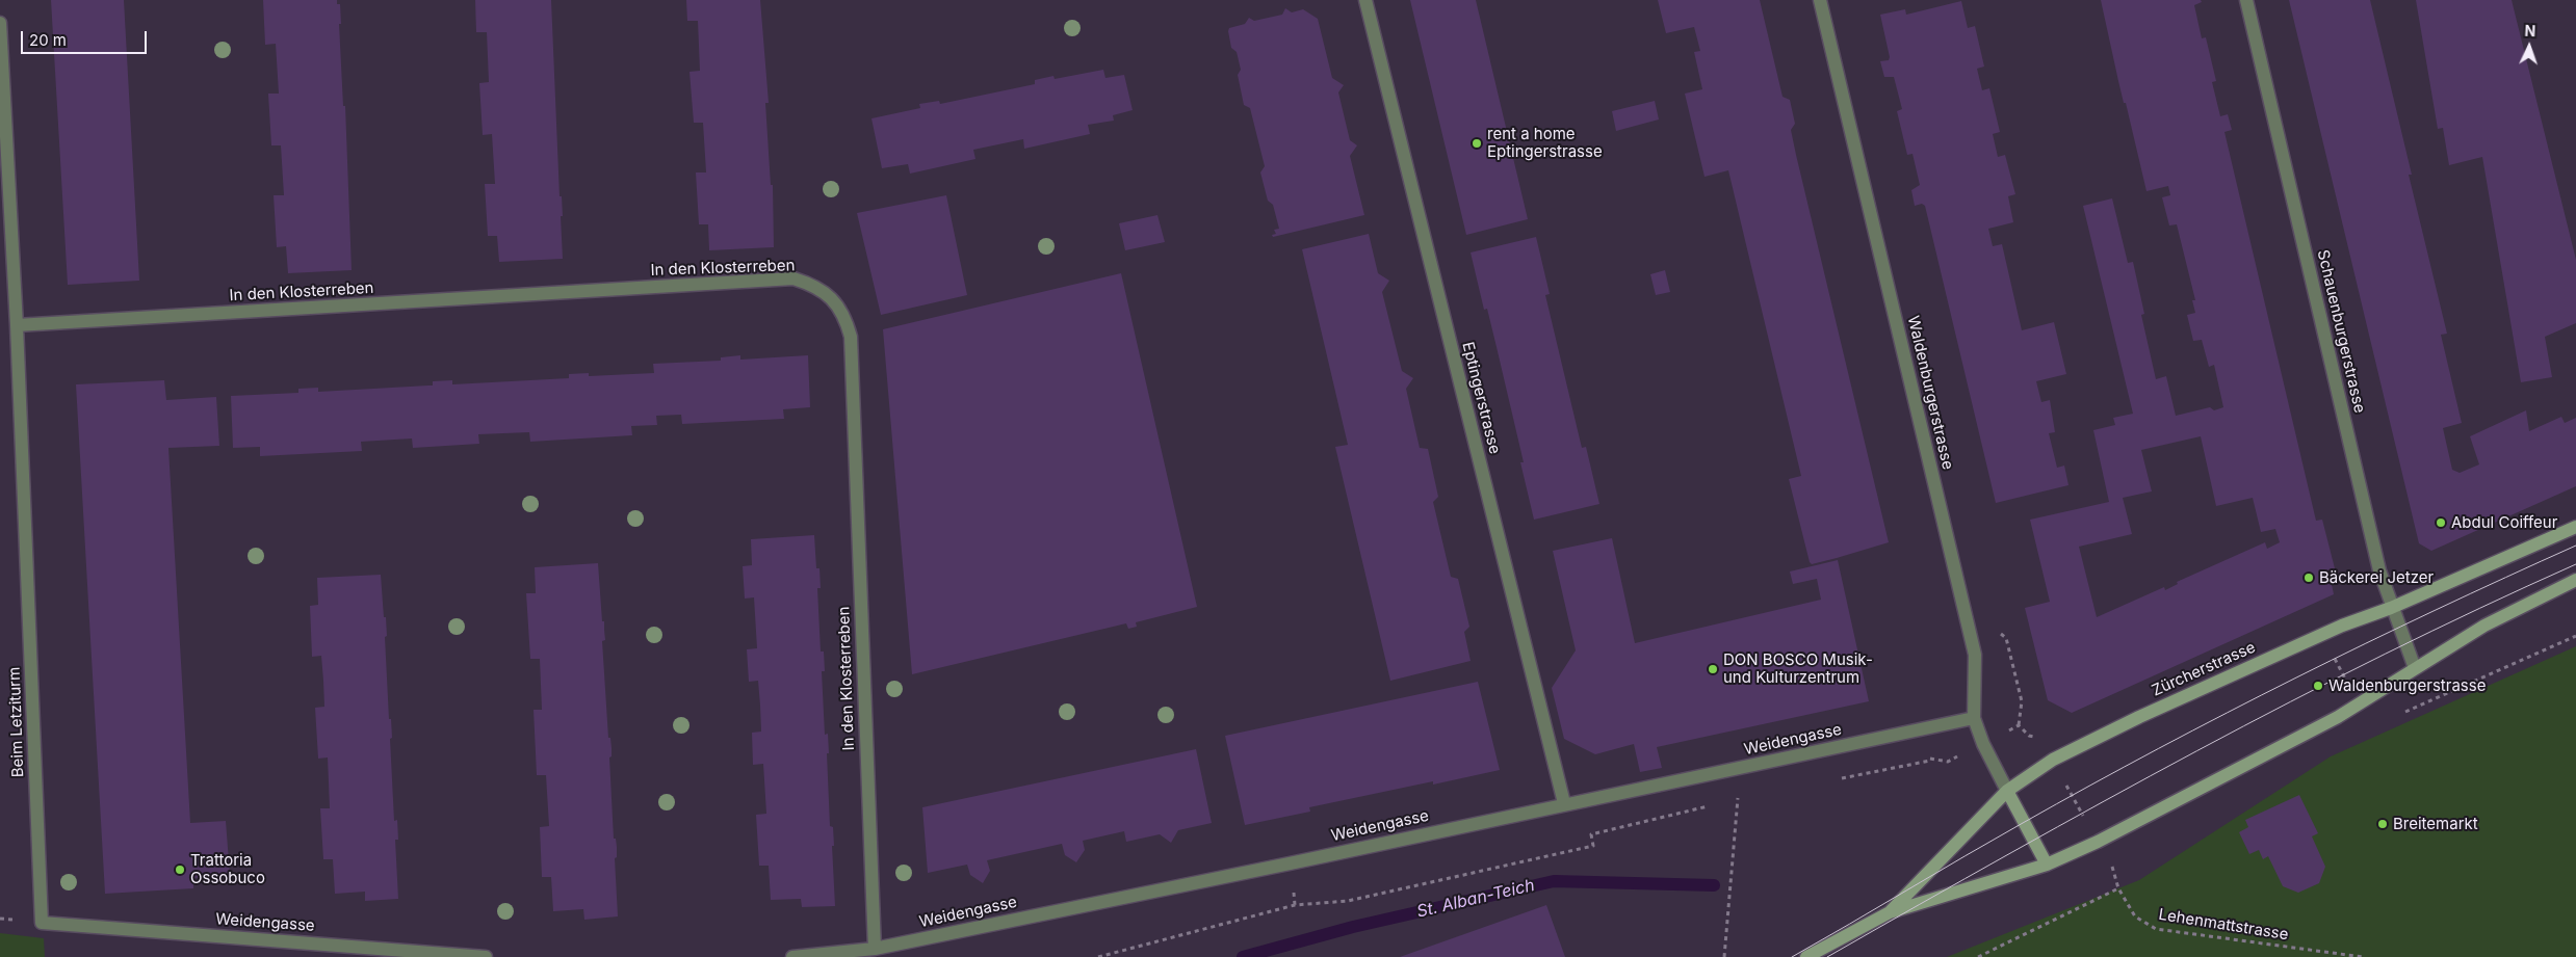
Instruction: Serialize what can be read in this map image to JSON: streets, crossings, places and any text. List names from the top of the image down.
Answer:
{
  "streets": {
    "main road": ["Zürcherstrasse"],
    "street": [
      "In den Klosterreben",
      "Schauenburgerstrasse",
      "Waldenburgerstrasse",
      "Eptingerstrasse",
      "Beim Letziturm",
      "Weidengasse"
    ],
    "path": ["Lehenmattstrasse"]
  },
  "crossings": [
    ["In den Klosterreben", "Beim Letziturm"],
    ["In den Klosterreben", "Weidengasse"],
    ["Schauenburgerstrasse", "Zürcherstrasse"],
    ["Waldenburgerstrasse", "Zürcherstrasse"],
    ["Waldenburgerstrasse", "Weidengasse"],
    ["Eptingerstrasse", "Weidengasse"],
    ["Zürcherstrasse", "Lehenmattstrasse"],
    ["Beim Letziturm", "Weidengasse"]
  ],
  "water": ["St. Alban-Teich"],
  "places": [
    "rent a home Eptingerstrasse",
    "Abdul Coiffeur",
    "Bäckerei Jetzer",
    "DON BOSCO Musik- und Kulturzentrum",
    "Waldenburgerstrasse",
    "Breitemarkt",
    "Trattoria Ossobuco"
  ],
  "scale_bar": "20 m",
  "north": "top"
}
